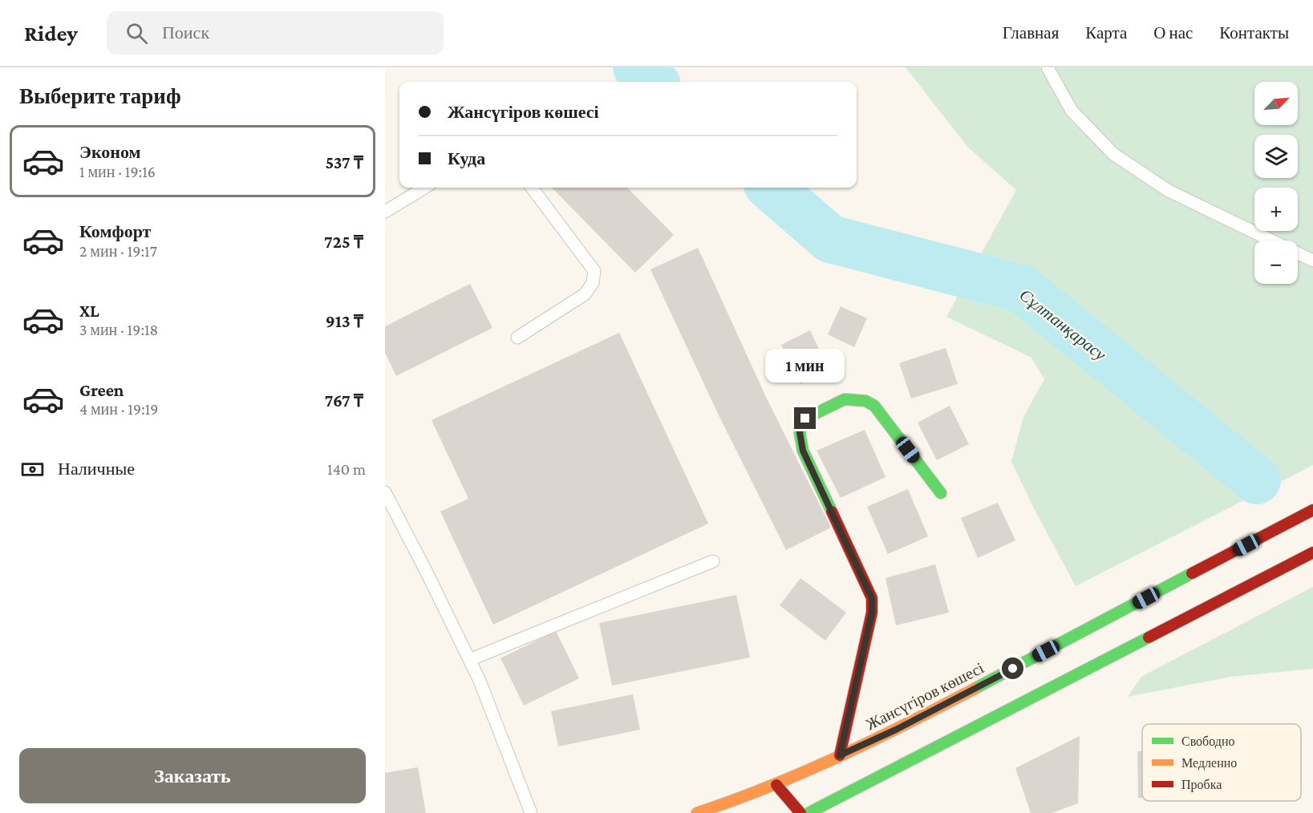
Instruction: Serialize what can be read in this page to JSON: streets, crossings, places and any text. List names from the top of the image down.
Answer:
{
  "streets": {
    "main road": ["Жансүгіров көшесі"]
  },
  "water": ["Сұлтанқарасу"],
  "legend": ["Свободно", "Медленно", "Пробка"],
  "north": "top right",
  "page": {
    "header": "Ridey",
    "search": "Поиск",
    "nav": [
      "Главная",
      "Карта",
      "О нас",
      "Контакты"
    ],
    "heading": "Выберите тариф",
    "map_buttons": ["+", "−"],
    "banner": ["Жансүгіров көшесі", "Куда"],
    "list": [
      {
        "name": "Эконом",
        "note": "1 мин · 19:16",
        "value": "537 ₸"
      },
      {
        "name": "Комфорт",
        "note": "2 мин · 19:17",
        "value": "725 ₸"
      },
      {
        "name": "XL",
        "note": "3 мин · 19:18",
        "value": "913 ₸"
      },
      {
        "name": "Green",
        "note": "4 мин · 19:19",
        "value": "767 ₸"
      }
    ],
    "bubble": "1 мин",
    "pay": ["Наличные", "140 m"],
    "buttons": "Заказать"
  }
}
